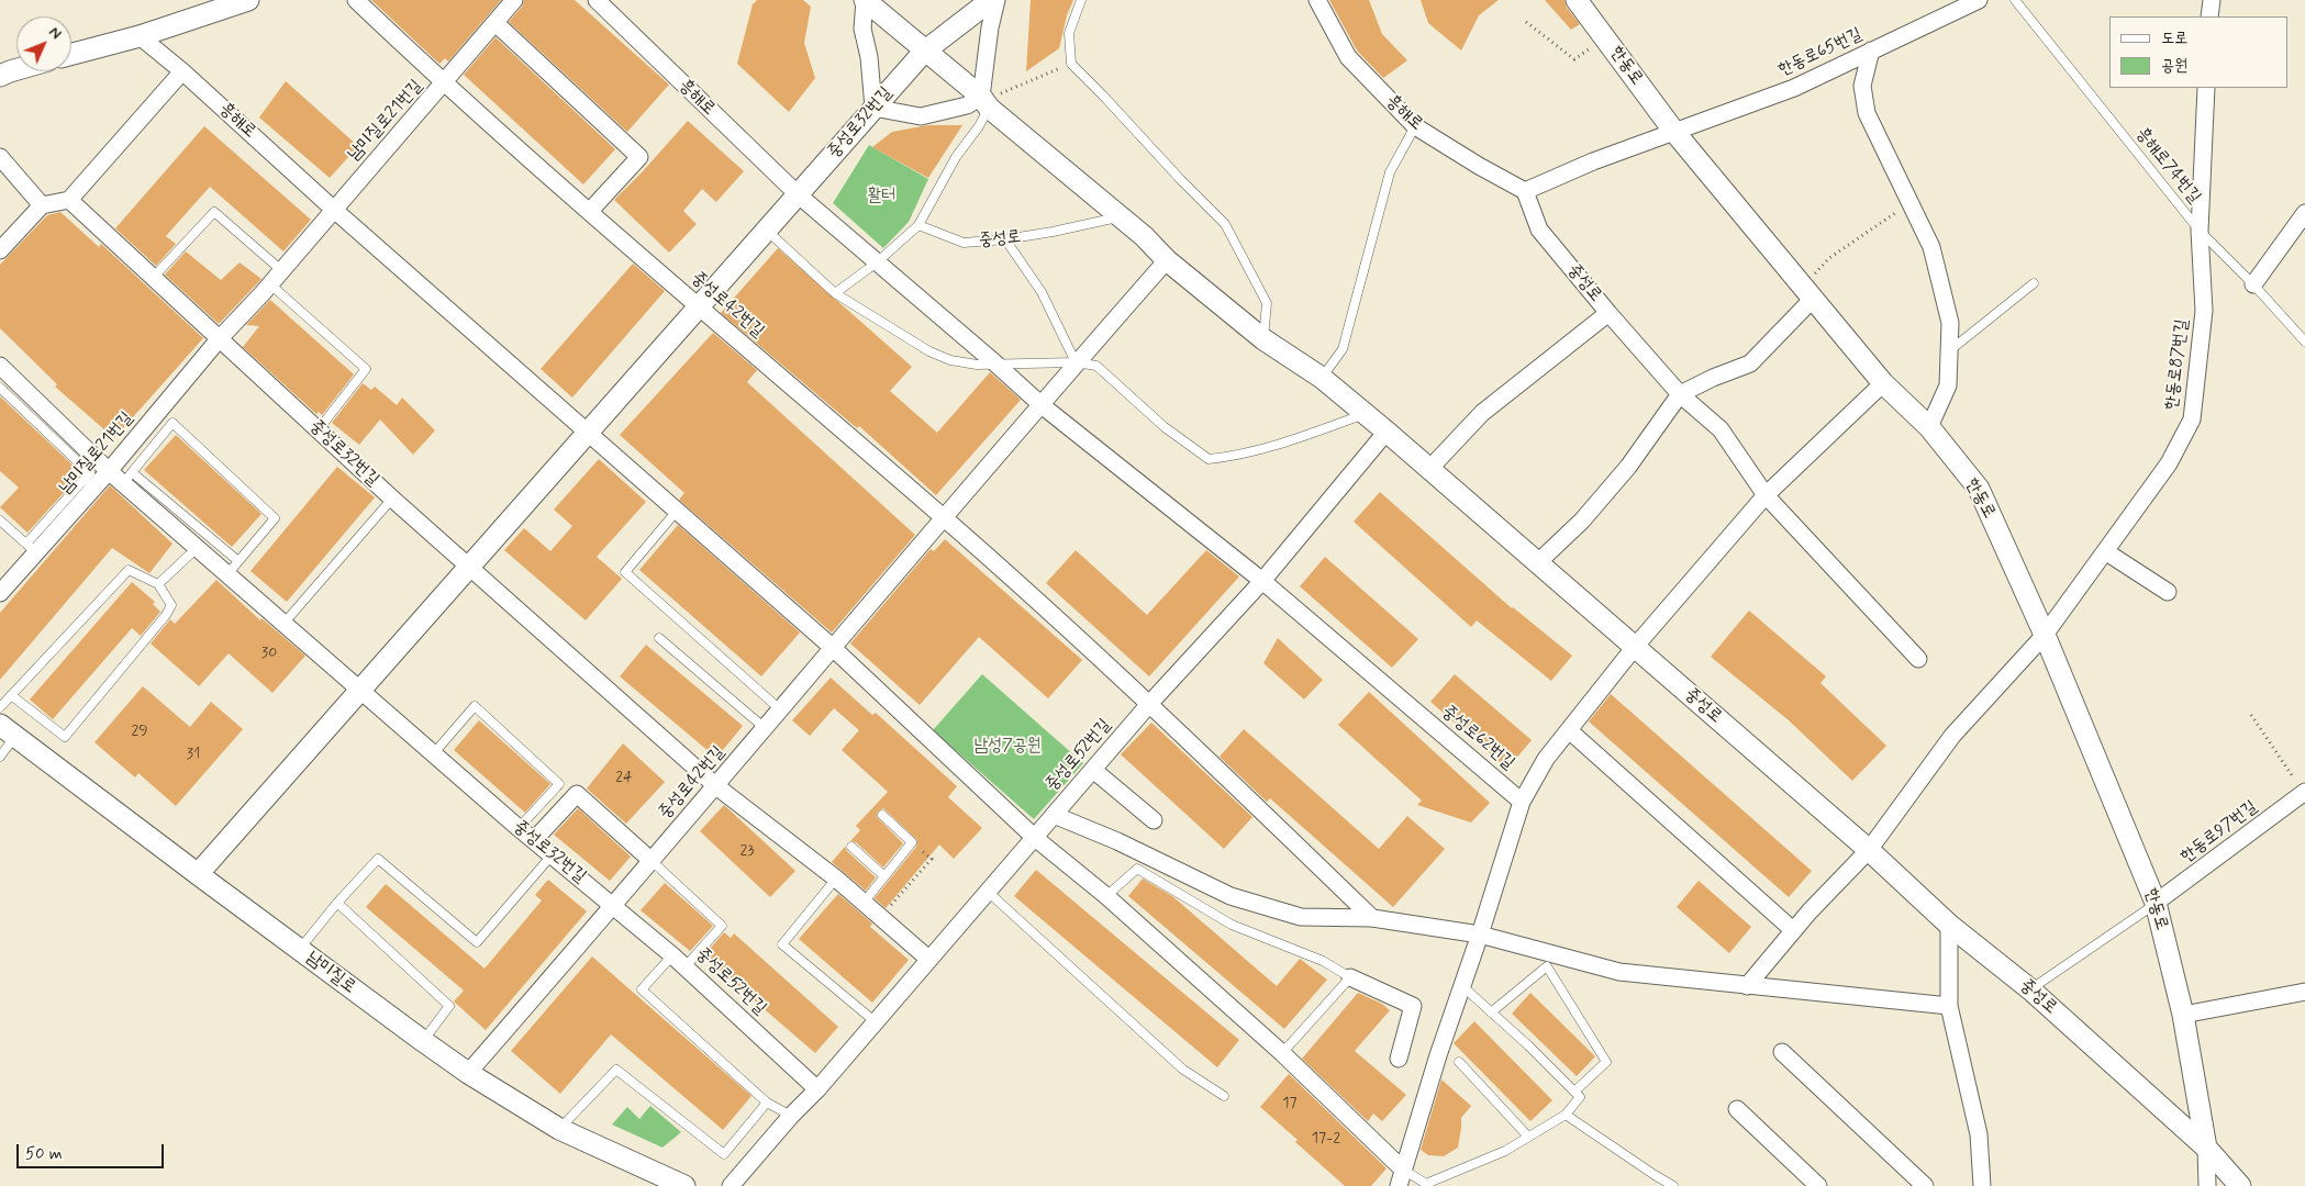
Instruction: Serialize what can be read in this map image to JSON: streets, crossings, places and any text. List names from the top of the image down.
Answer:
{
  "streets": {
    "street": [
      "한동로65번길",
      "한동로",
      "흥해로",
      "남미질로21번길",
      "중성로32번길",
      "중성로",
      "중성로42번길",
      "한동로87번길",
      "중성로62번길",
      "중성로52번길",
      "한동로97번길",
      "남미질로"
    ],
    "lane": ["흥해로74번길"]
  },
  "crossings": [
    ["한동로65번길", "한동로"],
    ["한동로", "중성로"],
    ["한동로", "한동로87번길"],
    ["한동로", "한동로97번길"],
    ["흥해로", "남미질로21번길"],
    ["흥해로", "중성로32번길"],
    ["흥해로", "중성로"],
    ["남미질로21번길", "중성로32번길"],
    ["남미질로21번길", "중성로42번길"],
    ["중성로32번길", "중성로"],
    ["중성로32번길", "중성로42번길"],
    ["중성로32번길", "중성로52번길"],
    ["중성로32번길", "남미질로"],
    ["흥해로74번길", "한동로87번길"],
    ["중성로", "중성로42번길"],
    ["중성로", "중성로62번길"],
    ["중성로", "중성로52번길"],
    ["중성로42번길", "중성로52번길"],
    ["중성로42번길", "남미질로"],
    ["중성로62번길", "중성로52번길"]
  ],
  "parks": ["활터", "남성7공원"],
  "house_numbers": [
    "30",
    "29",
    "31",
    "24",
    "23",
    "17",
    "17-2"
  ],
  "legend": ["도로", "공원"],
  "scale_bar": "50 m",
  "north": "top right"
}
